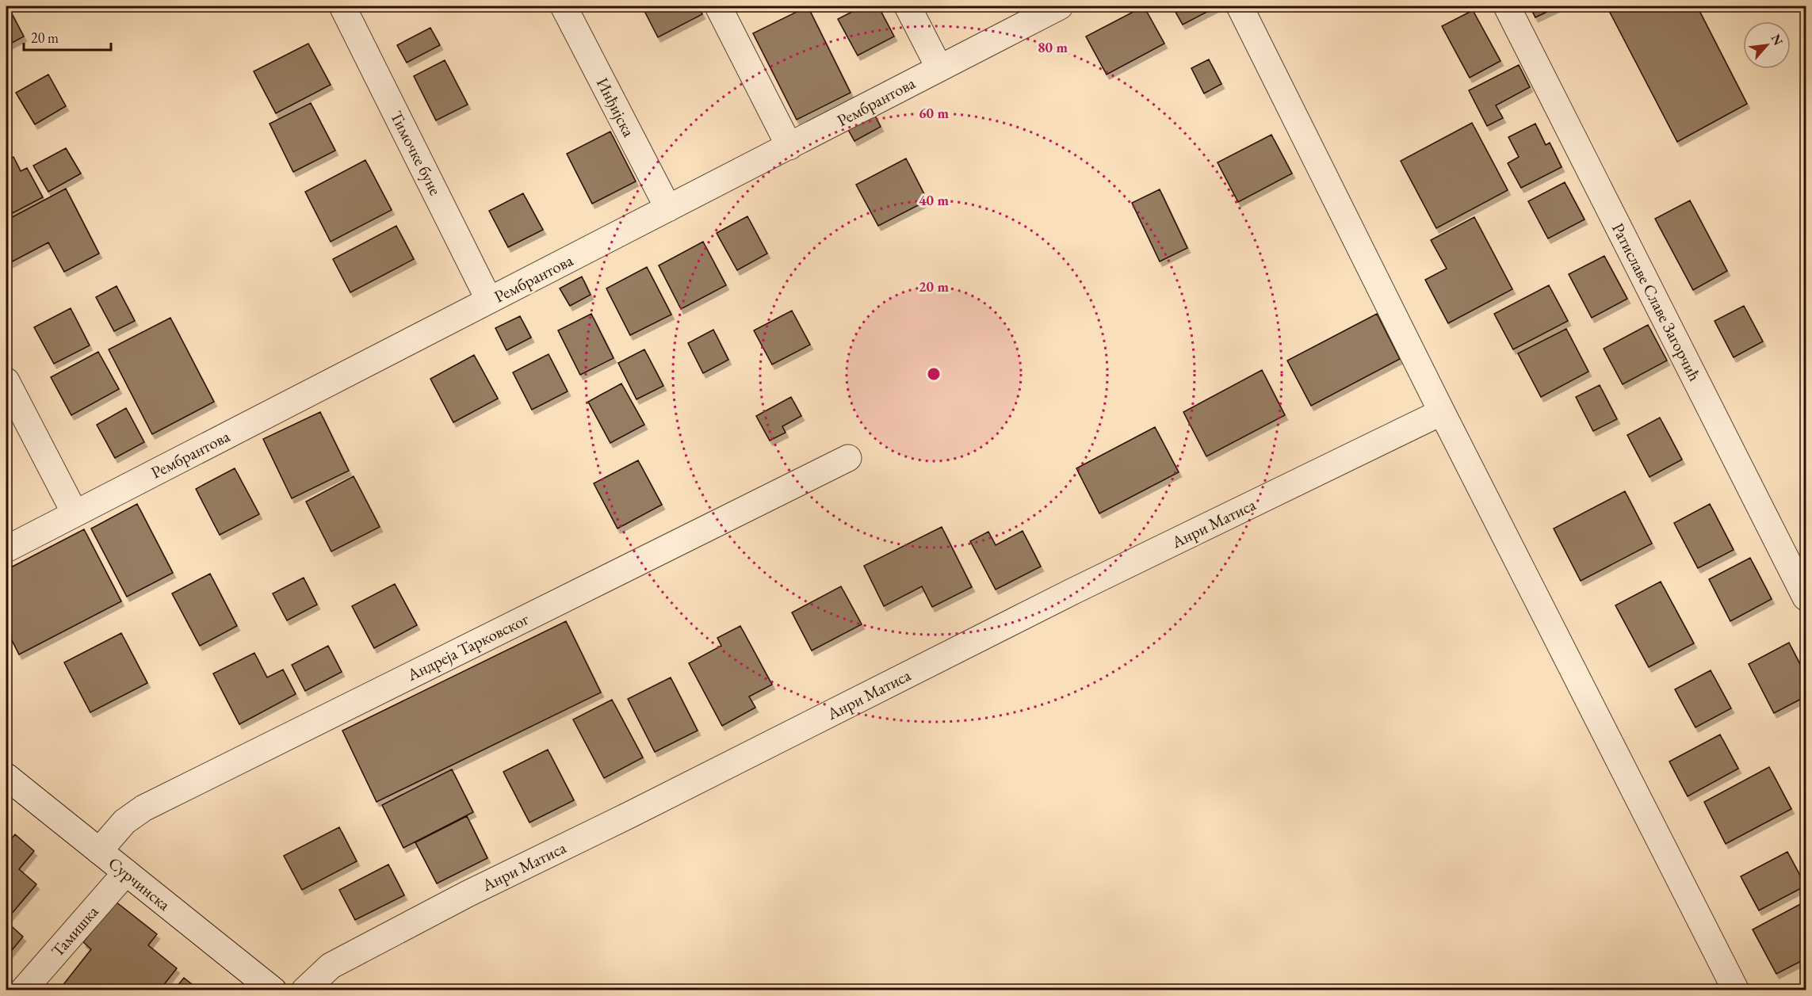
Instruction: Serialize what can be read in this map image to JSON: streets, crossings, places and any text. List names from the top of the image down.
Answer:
{
  "streets": {
    "street": [
      "Рембрантова",
      "Инђијска",
      "Тимочке буне",
      "Ратиславе Славе Загорчић",
      "Анри Матиса",
      "Андреја Тарковског",
      "Сурчинска",
      "Тамишка"
    ]
  },
  "crossings": [
    ["Рембрантова", "Инђијска"],
    ["Рембрантова", "Тимочке буне"],
    ["Андреја Тарковског", "Сурчинска"],
    ["Сурчинска", "Тамишка"]
  ],
  "scale_bar": "20 m",
  "north": "top right",
  "rings": [
    "80 m",
    "60 m",
    "40 m",
    "20 m"
  ]
}
